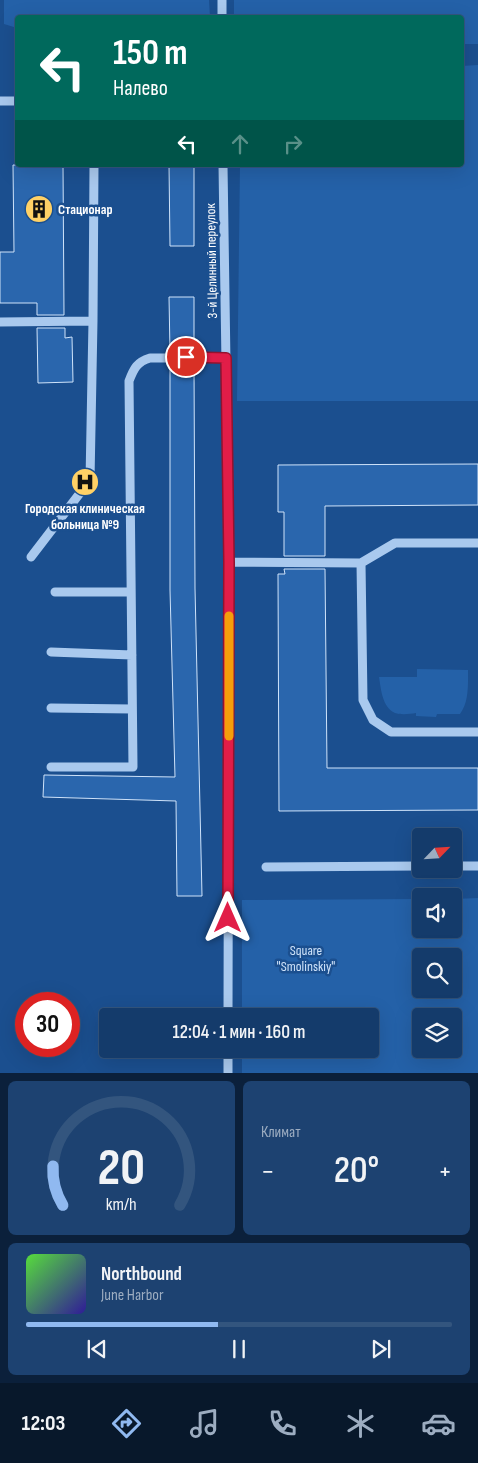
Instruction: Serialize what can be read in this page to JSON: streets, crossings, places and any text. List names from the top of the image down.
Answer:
{
  "streets": {
    "street": ["3-й Целинный переулок"]
  },
  "parks": ["Square \"Smolinskiy\""],
  "places": {
    "building": ["Стационар"],
    "hospital": ["Городская клиническая больница №9"]
  },
  "north": "top right",
  "page": {
    "turn": ["150 m", "Налево"],
    "limit": "30",
    "trip": "12:04 · 1 мин · 160 m",
    "tile": "Климат",
    "heat": ["−", "20°", "+"],
    "song": ["Northbound", "June Harbor"],
    "tabs": "12:03",
    "gauge": ["20", "km/h"]
  }
}
